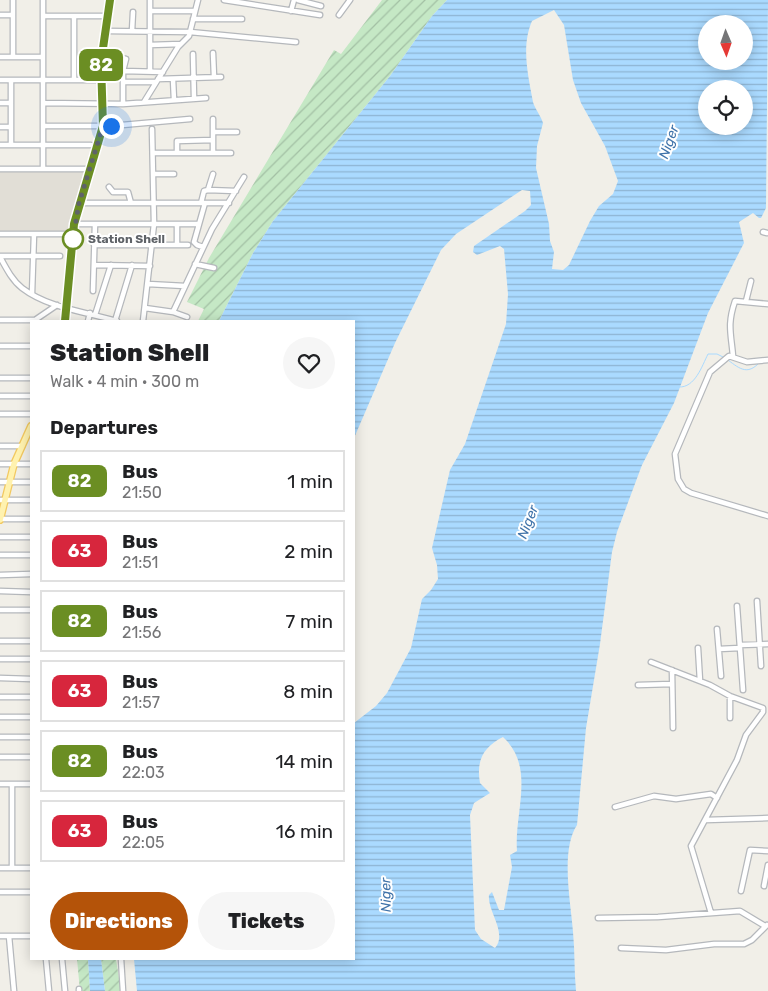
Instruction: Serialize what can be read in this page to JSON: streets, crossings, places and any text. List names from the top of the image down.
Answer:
{
  "water": ["Niger"],
  "places": ["Station Shell"],
  "lines": ["bus line 82"],
  "north": "bottom",
  "page": {
    "on_map": "82",
    "heading": [
      ["Station Shell", "Walk · 4 min · 300 m"],
      "Departures"
    ],
    "list": [
      {
        "mark": "82",
        "name": "Bus",
        "note": "21:50",
        "value": "1 min"
      },
      {
        "mark": "63",
        "name": "Bus",
        "note": "21:51",
        "value": "2 min"
      },
      {
        "mark": "82",
        "name": "Bus",
        "note": "21:56",
        "value": "7 min"
      },
      {
        "mark": "63",
        "name": "Bus",
        "note": "21:57",
        "value": "8 min"
      },
      {
        "mark": "82",
        "name": "Bus",
        "note": "22:03",
        "value": "14 min"
      },
      {
        "mark": "63",
        "name": "Bus",
        "note": "22:05",
        "value": "16 min"
      }
    ],
    "buttons": ["Directions", "Tickets"]
  }
}
